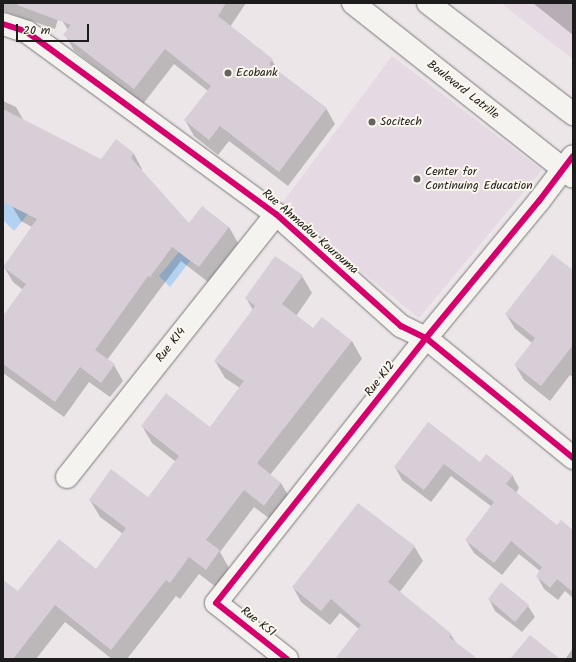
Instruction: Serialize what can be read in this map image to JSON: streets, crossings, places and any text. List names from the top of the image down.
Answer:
{
  "streets": {
    "street": [
      "Boulevard Latrille",
      "Rue Ahmadou Kourouma",
      "Rue K14",
      "Rue K12",
      "Rue K51"
    ]
  },
  "crossings": [
    ["Boulevard Latrille", "Rue K12"],
    ["Rue Ahmadou Kourouma", "Rue K14"],
    ["Rue Ahmadou Kourouma", "Rue K12"],
    ["Rue K12", "Rue K51"]
  ],
  "places": ["Ecobank", "Socitech", "Center for Continuing Education"],
  "scale_bar": "20 m"
}
